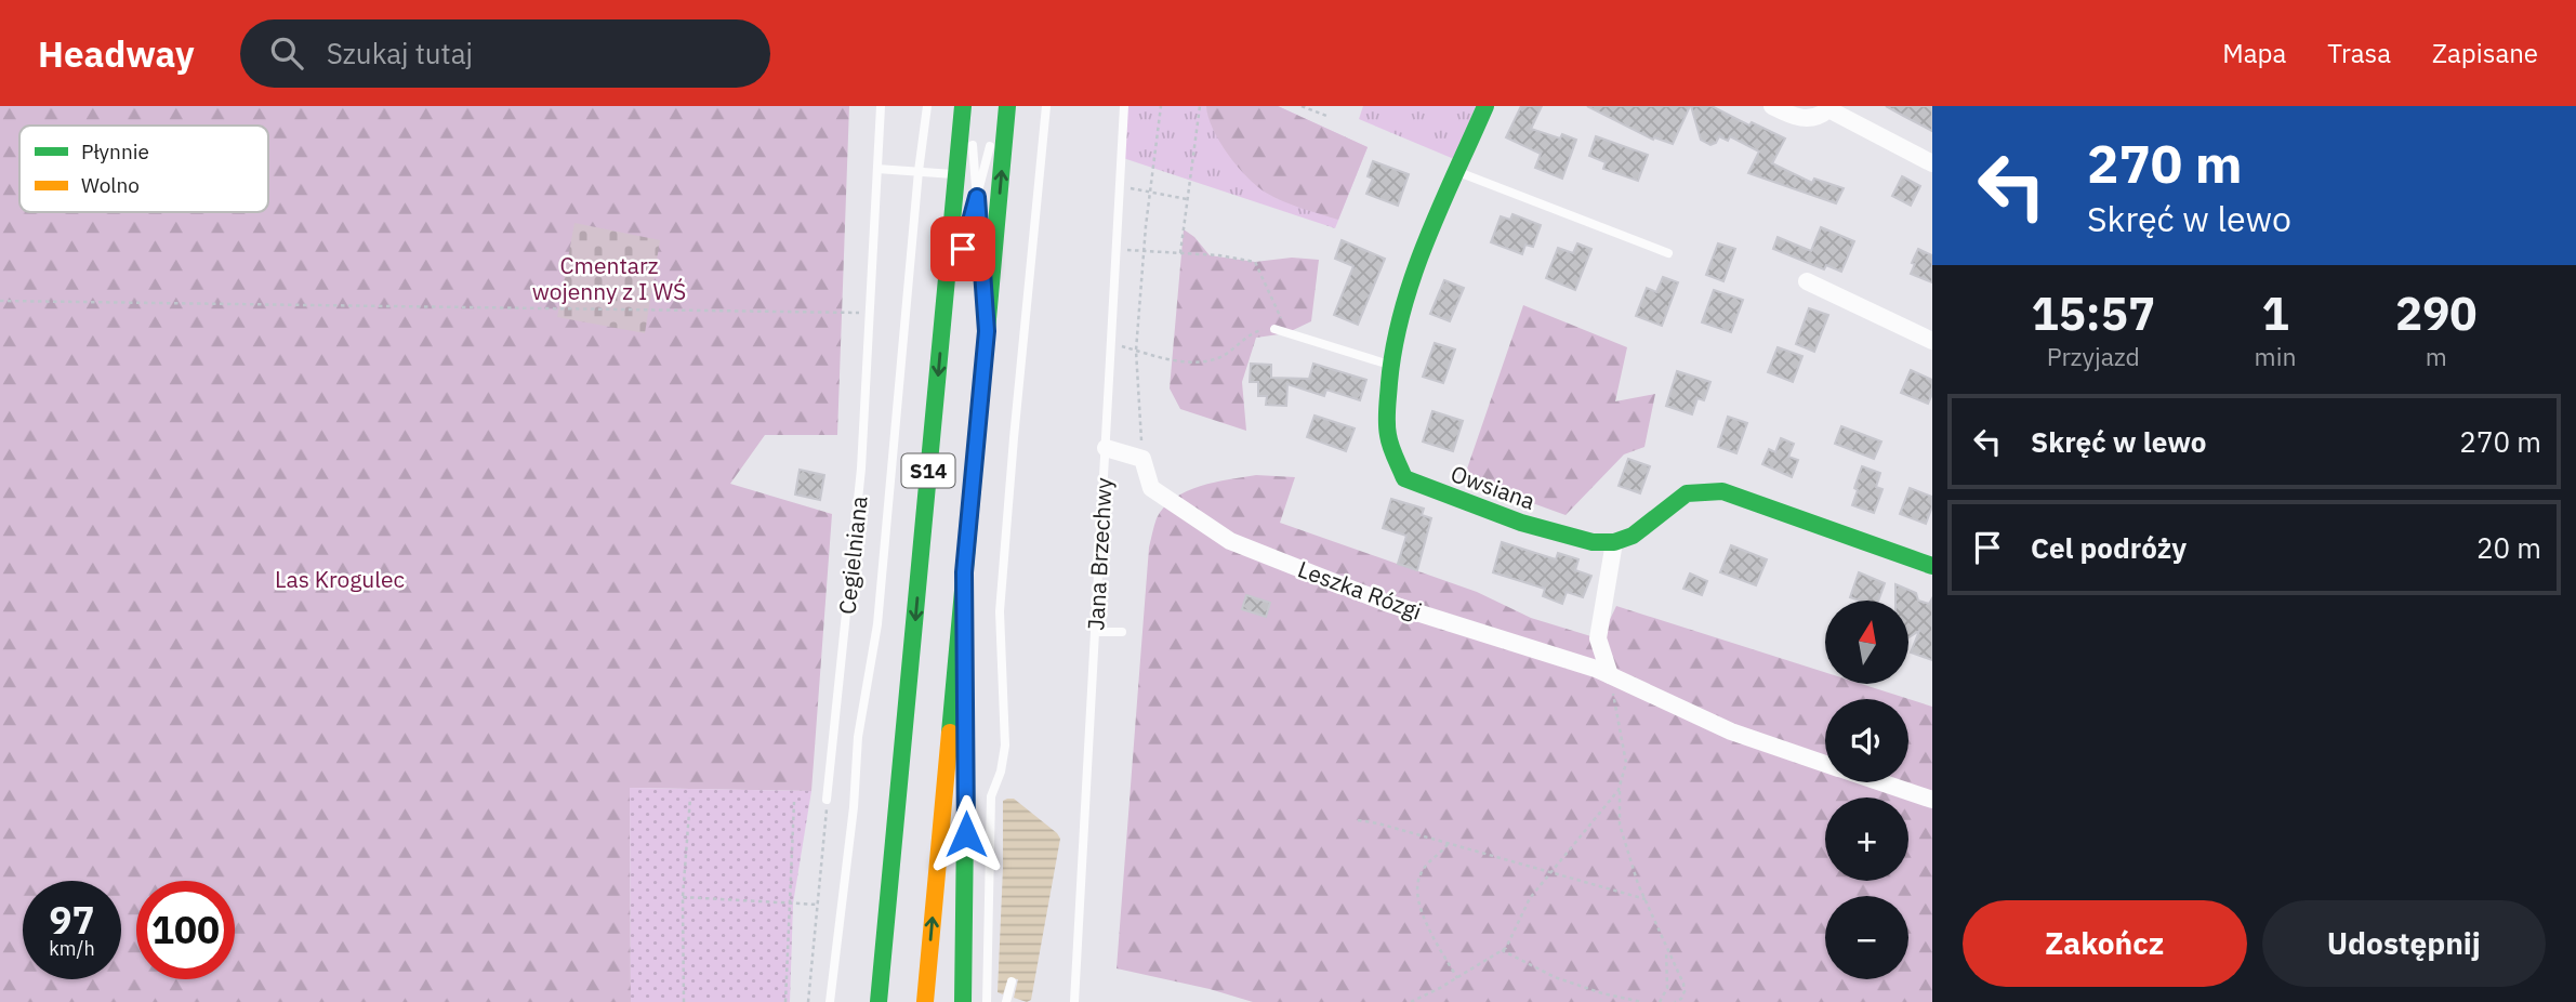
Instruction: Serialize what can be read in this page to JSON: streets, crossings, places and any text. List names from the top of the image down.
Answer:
{
  "streets": {
    "main road": ["S14", "Owsiana"],
    "street": ["Leszka Rózgi"],
    "lane": ["Jana Brzechwy", "Cegielniana"]
  },
  "parks": ["Cmentarz wojenny z I WŚ", "Las Krogulec"],
  "legend": ["Płynnie", "Wolno"],
  "north": "top",
  "page": {
    "header": "Headway",
    "search": "Szukaj tutaj",
    "nav": ["Mapa", "Trasa", "Zapisane"],
    "turn": ["270 m", "Skręć w lewo"],
    "eta": [
      "15:57",
      "Przyjazd",
      "1",
      "min",
      "290",
      "m"
    ],
    "list": [
      {
        "name": "Skręć w lewo",
        "value": "270 m"
      },
      {
        "name": "Cel podróży",
        "value": "20 m"
      }
    ],
    "map_buttons": ["+", "−"],
    "speed": "97 km/h",
    "limit": "100",
    "buttons": ["Zakończ", "Udostępnij"]
  }
}
